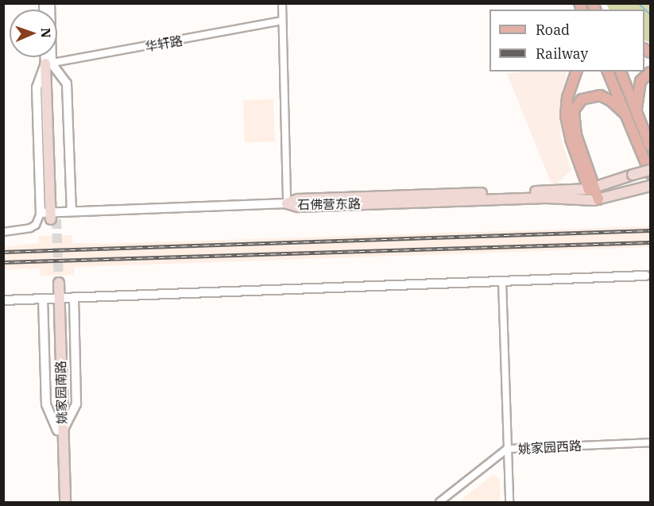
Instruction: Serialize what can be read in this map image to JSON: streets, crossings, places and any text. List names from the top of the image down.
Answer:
{
  "streets": {
    "main road": ["石佛营东路", "姚家园南路"],
    "street": ["华轩路", "姚家园西路"]
  },
  "legend": ["Road", "Railway"],
  "north": "right"
}
